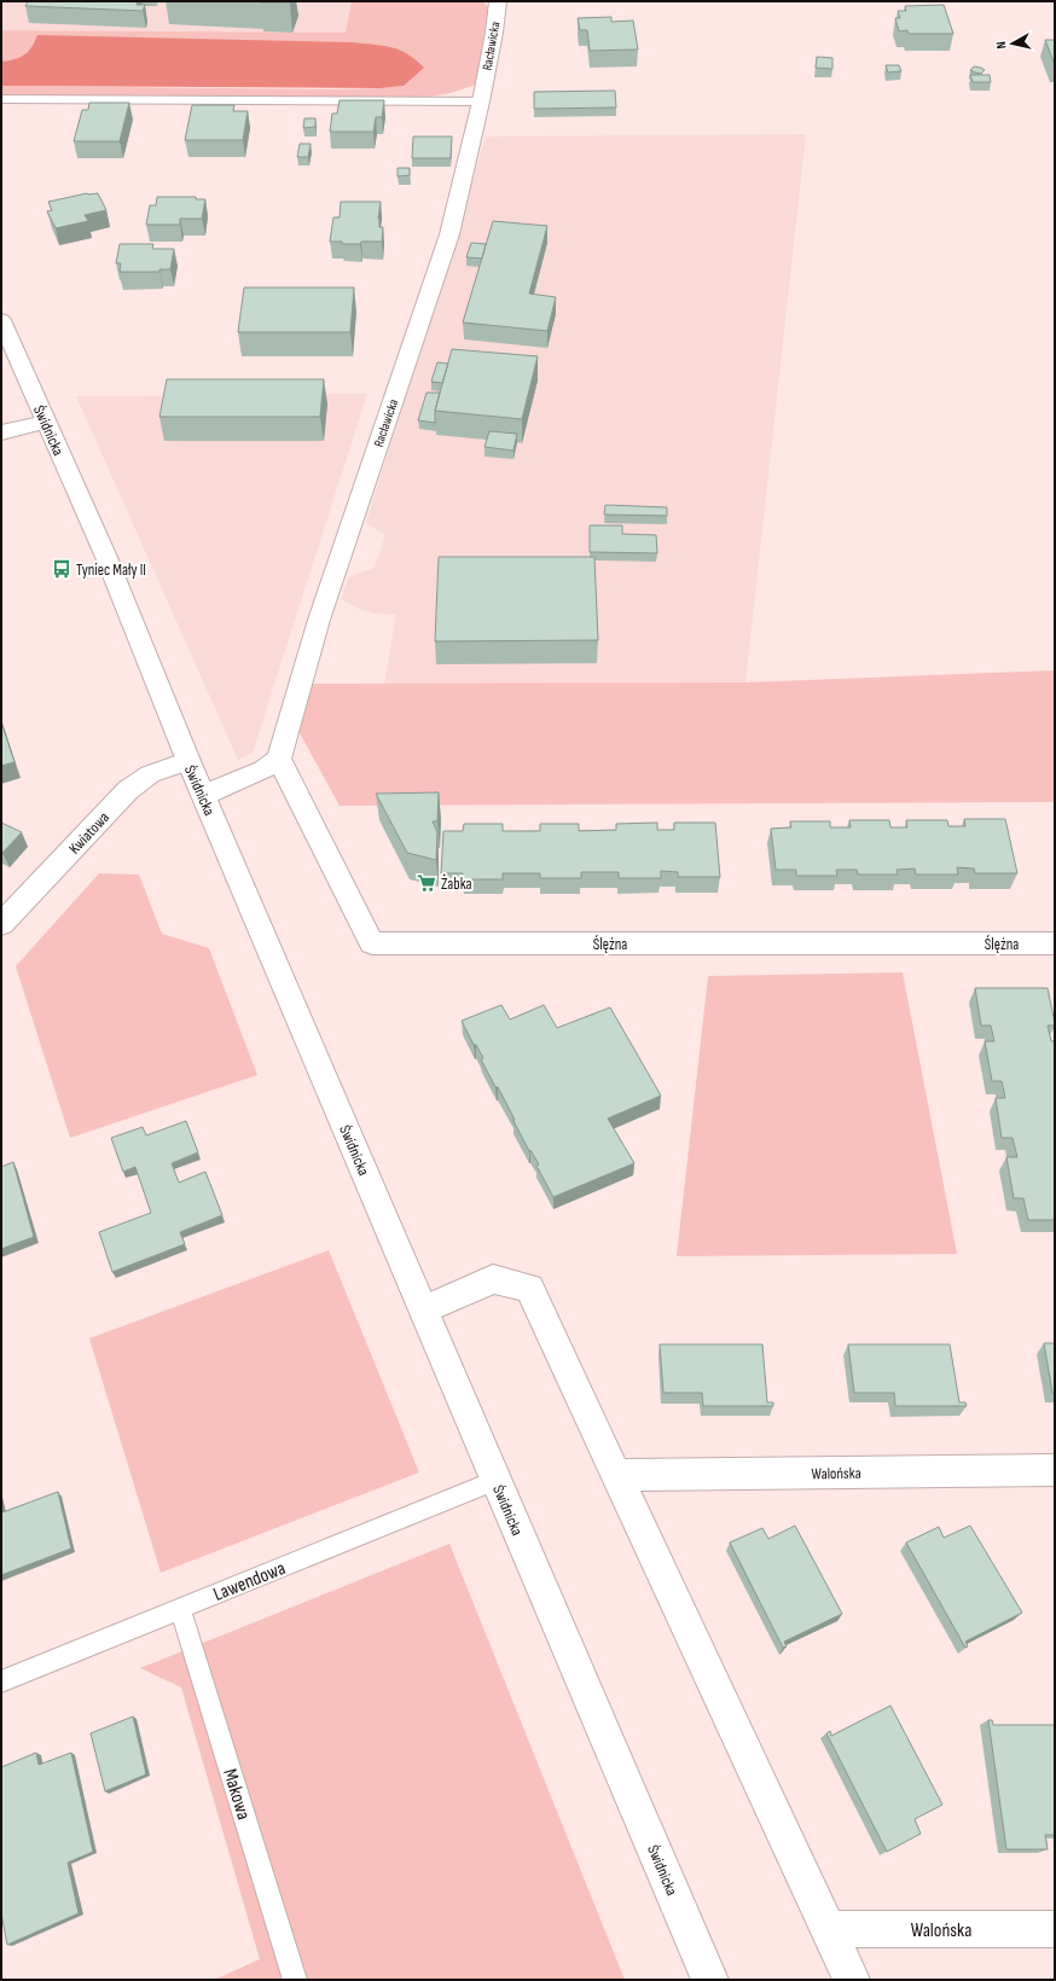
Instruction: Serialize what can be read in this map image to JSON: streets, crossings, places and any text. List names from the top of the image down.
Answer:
{
  "streets": {
    "street": [
      "Racławicka",
      "Świdnicka",
      "Kwiatowa",
      "Ślężna",
      "Walońska"
    ],
    "lane": ["Lawendowa", "Makowa"]
  },
  "crossings": [
    ["Racławicka", "Ślężna"],
    ["Świdnicka", "Kwiatowa"],
    ["Świdnicka", "Lawendowa"],
    ["Lawendowa", "Makowa"]
  ],
  "places": {
    "bus stop": ["Tyniec Mały II"],
    "supermarket": ["Żabka"]
  },
  "north": "left"
}
